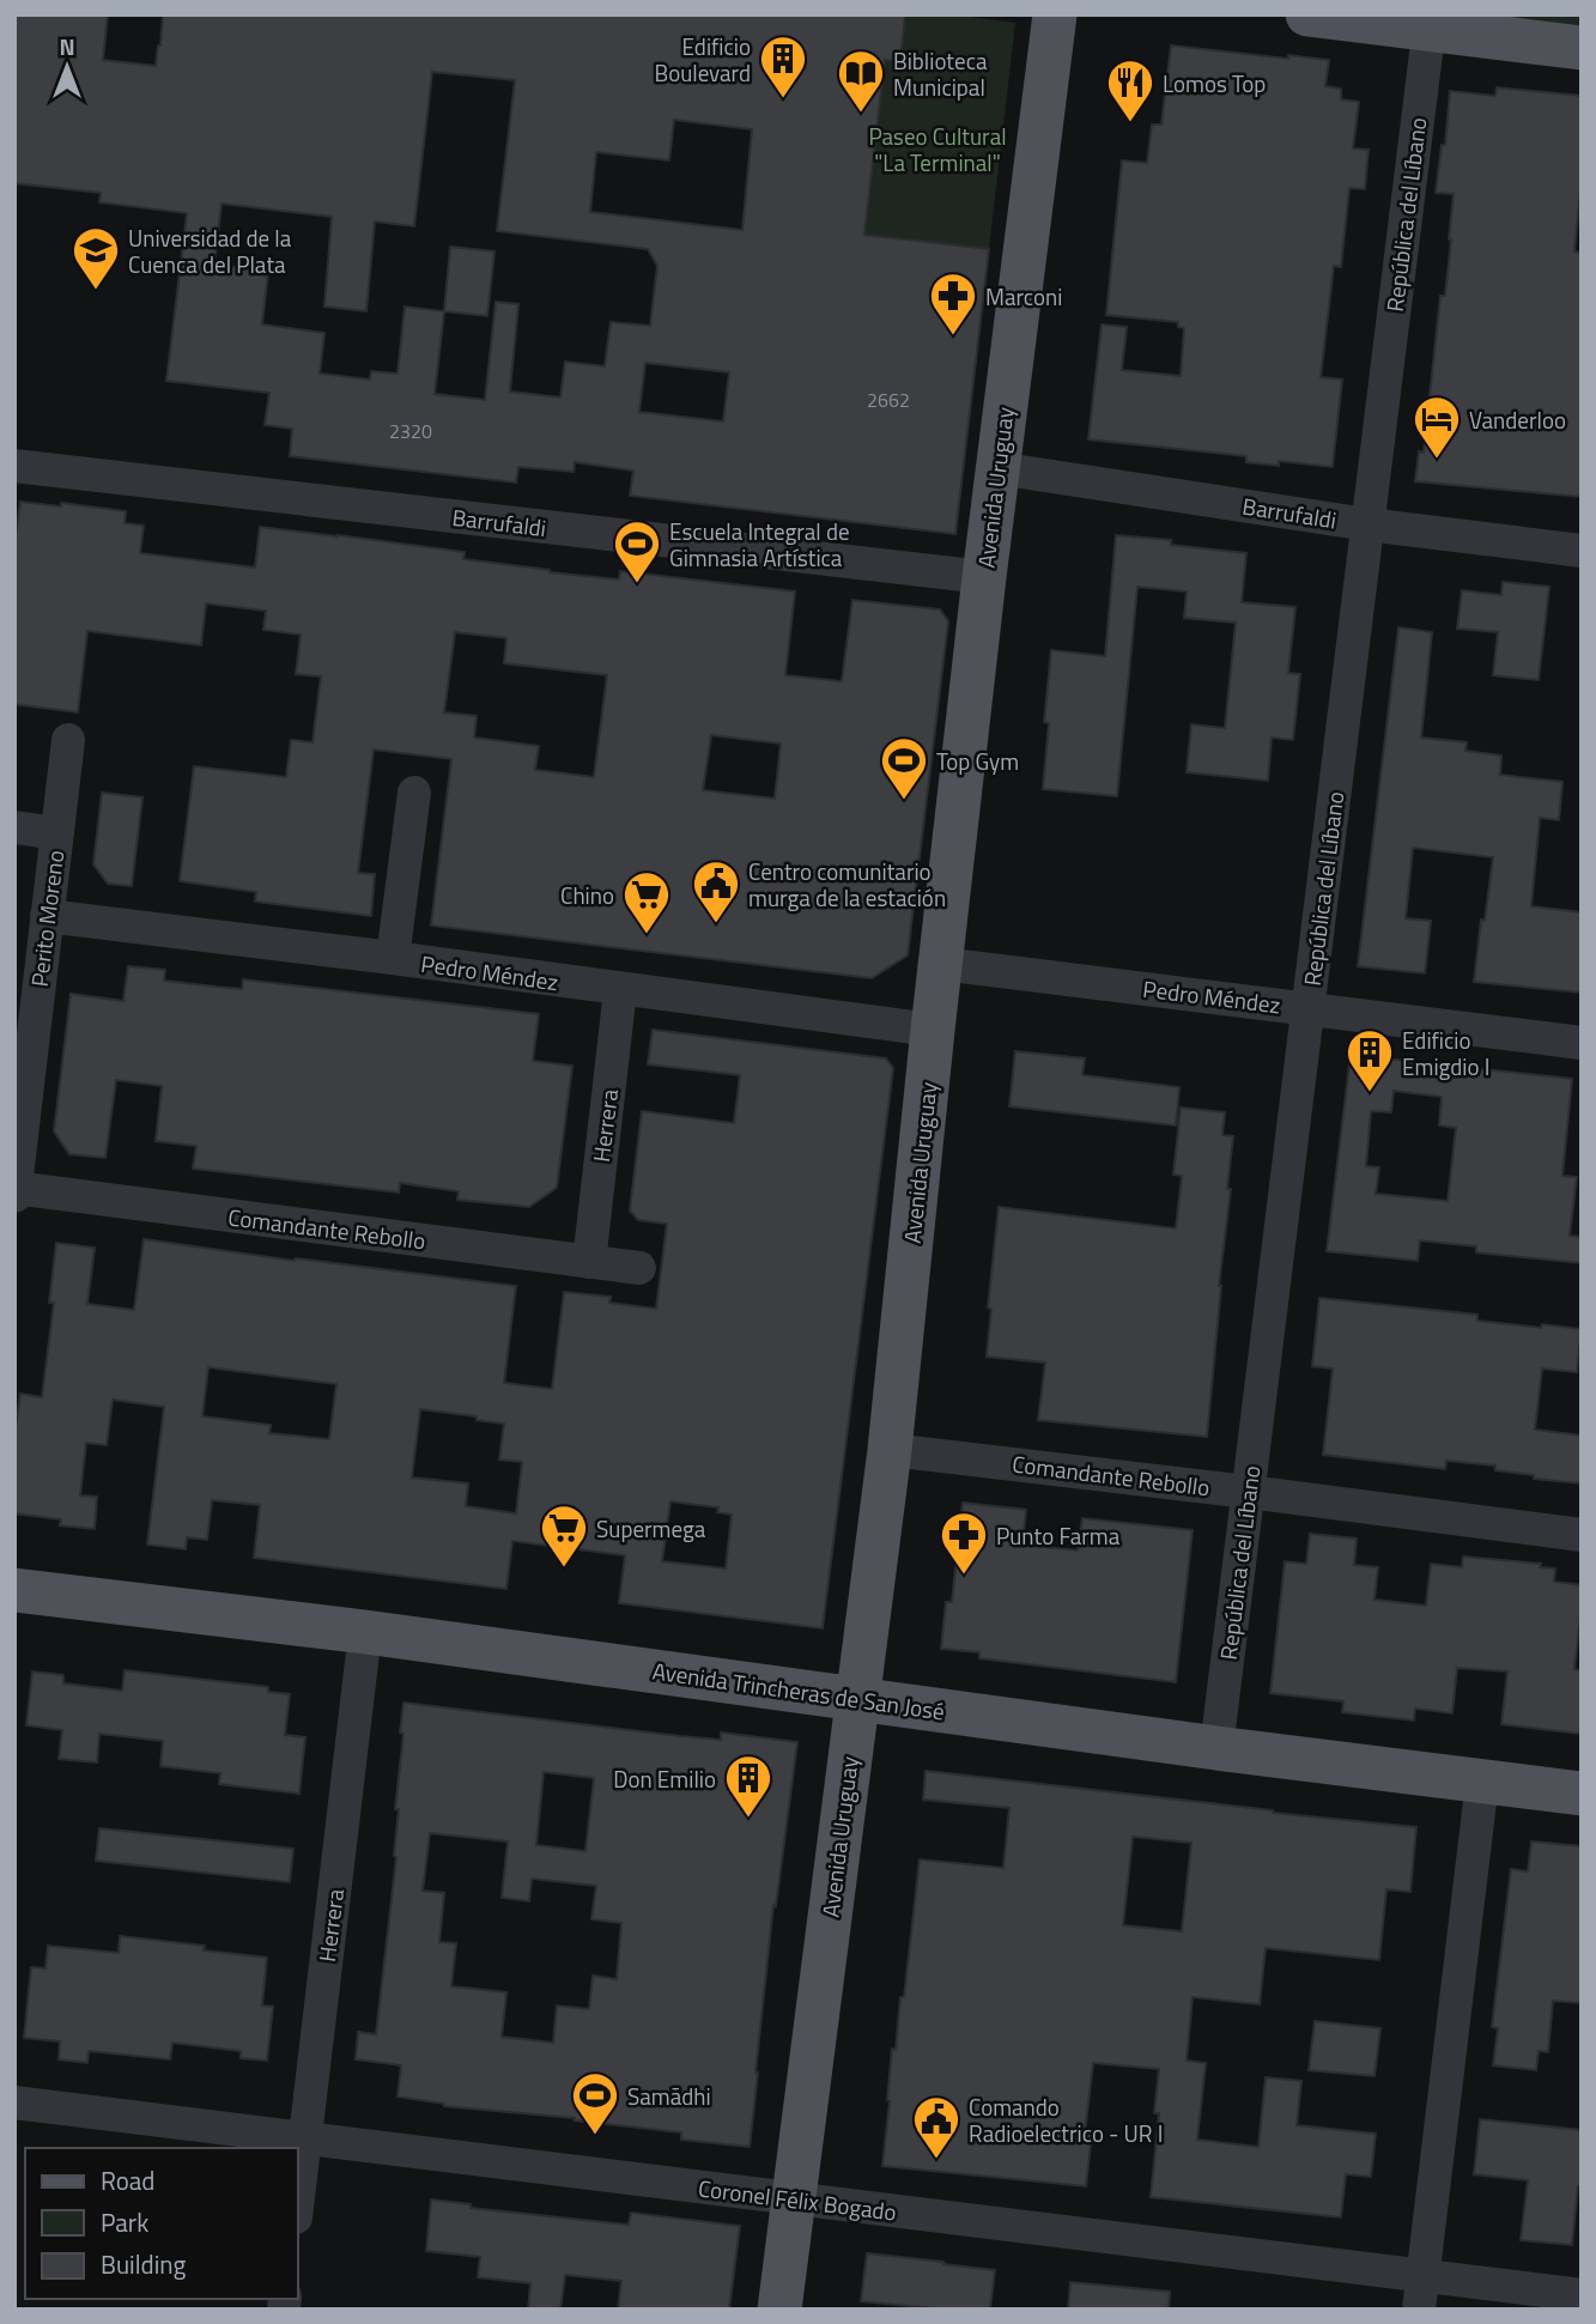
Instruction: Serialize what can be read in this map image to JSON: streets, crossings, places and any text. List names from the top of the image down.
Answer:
{
  "streets": {
    "main road": ["Avenida Uruguay", "Avenida Trincheras de San José"],
    "street": [
      "República del Líbano",
      "Barrufaldi",
      "Perito Moreno",
      "Pedro Méndez",
      "Herrera",
      "Comandante Rebollo",
      "Coronel Félix Bogado"
    ]
  },
  "crossings": [
    ["República del Líbano", "Barrufaldi"],
    ["República del Líbano", "Pedro Méndez"],
    ["República del Líbano", "Comandante Rebollo"],
    ["República del Líbano", "Avenida Trincheras de San José"],
    ["Avenida Uruguay", "Barrufaldi"],
    ["Avenida Uruguay", "Pedro Méndez"],
    ["Avenida Uruguay", "Comandante Rebollo"],
    ["Avenida Uruguay", "Avenida Trincheras de San José"],
    ["Avenida Uruguay", "Coronel Félix Bogado"],
    ["Perito Moreno", "Pedro Méndez"],
    ["Perito Moreno", "Comandante Rebollo"],
    ["Pedro Méndez", "Herrera"],
    ["Herrera", "Comandante Rebollo"],
    ["Herrera", "Avenida Trincheras de San José"],
    ["Herrera", "Coronel Félix Bogado"]
  ],
  "parks": ["Paseo Cultural \"La Terminal\""],
  "places": {
    "building": ["Edificio Boulevard", "Edificio Emigdio I", "Don Emilio"],
    "library": ["Biblioteca Municipal"],
    "restaurant": ["Lomos Top"],
    "school or university": ["Universidad de la Cuenca del Plata"],
    "pharmacy": ["Marconi", "Punto Farma"],
    "hotel": ["Vanderloo"],
    "sports": ["Escuela Integral de Gimnasia Artística", "Top Gym", "Samãdhi"],
    "public building": ["Centro comunitario murga de la estación", "Comando Radioelectrico - UR I"],
    "supermarket": ["Chino", "Supermega"]
  },
  "house_numbers": ["2662", "2320"],
  "legend": ["Road", "Park", "Building"],
  "north": "top"
}
